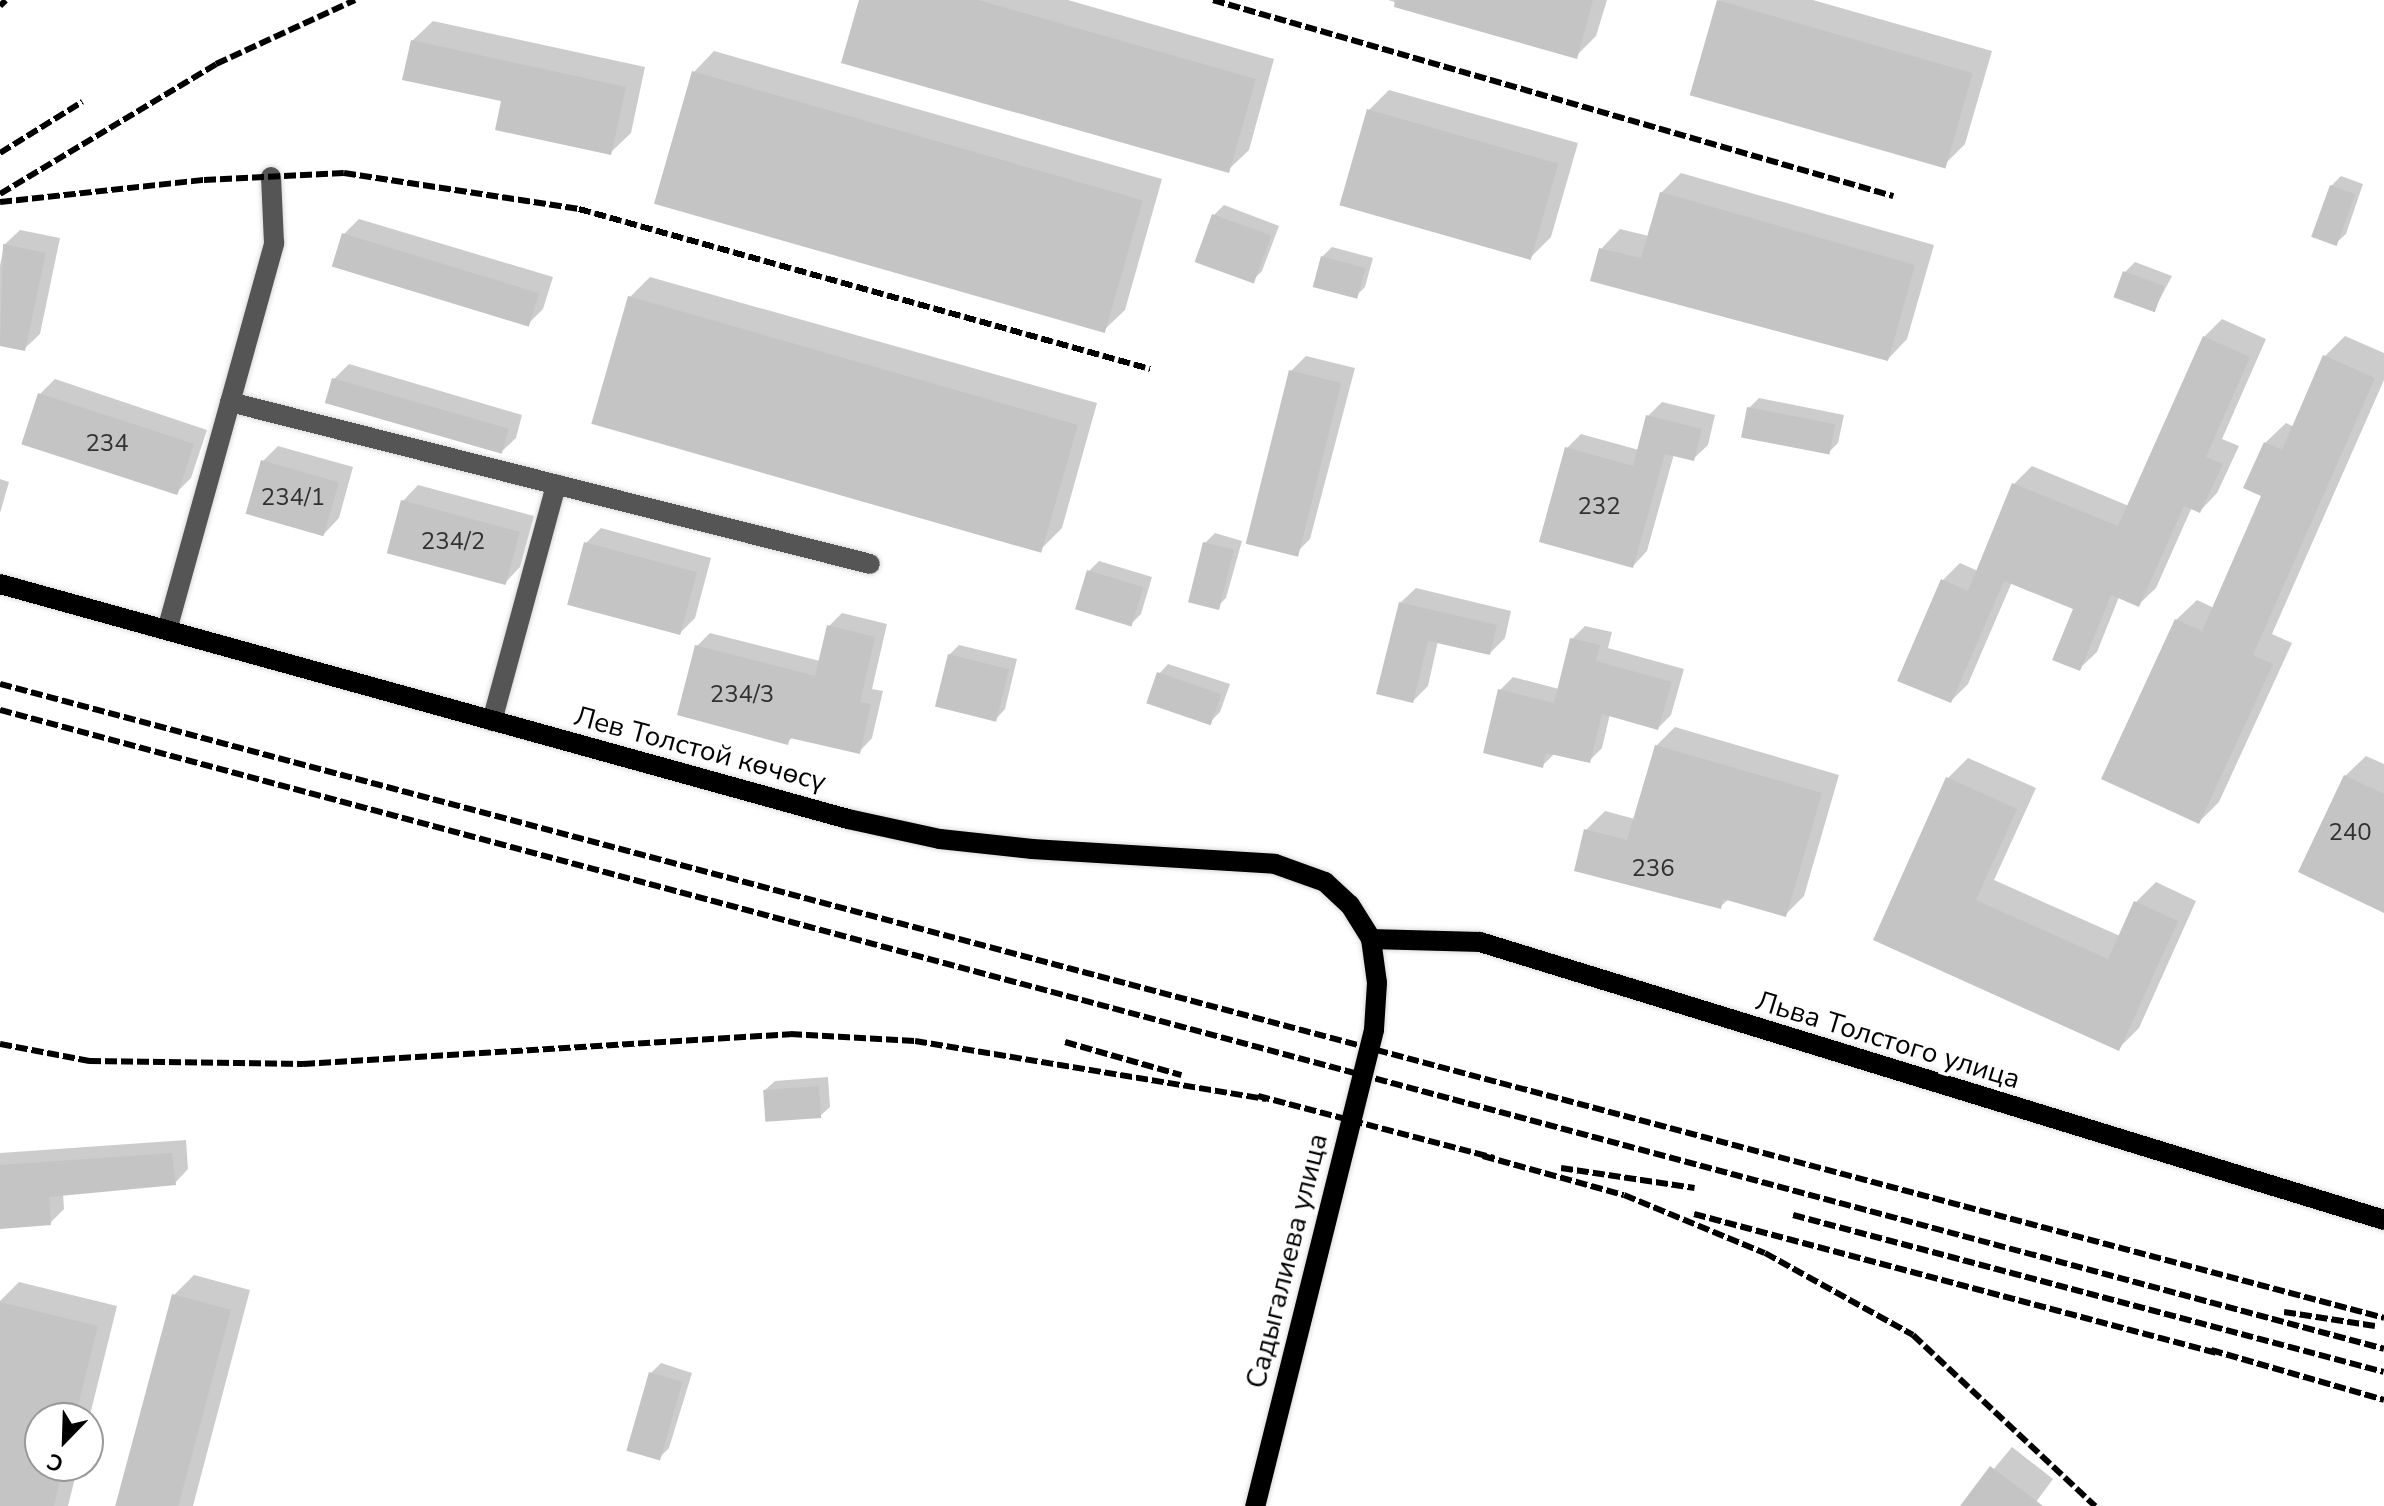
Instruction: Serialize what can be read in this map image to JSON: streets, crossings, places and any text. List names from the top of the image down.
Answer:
{
  "streets": {
    "main road": ["Лев Толстой көчөсү", "Льва Толстого улица", "Садыгалиева улица"]
  },
  "crossings": [
    ["Лев Толстой көчөсү", "Льва Толстого улица"],
    ["Лев Толстой көчөсү", "Садыгалиева улица"],
    ["Льва Толстого улица", "Садыгалиева улица"]
  ],
  "house_numbers": [
    "234",
    "234/1",
    "232",
    "234/2",
    "234/3",
    "240",
    "236"
  ],
  "north": "bottom left"
}
